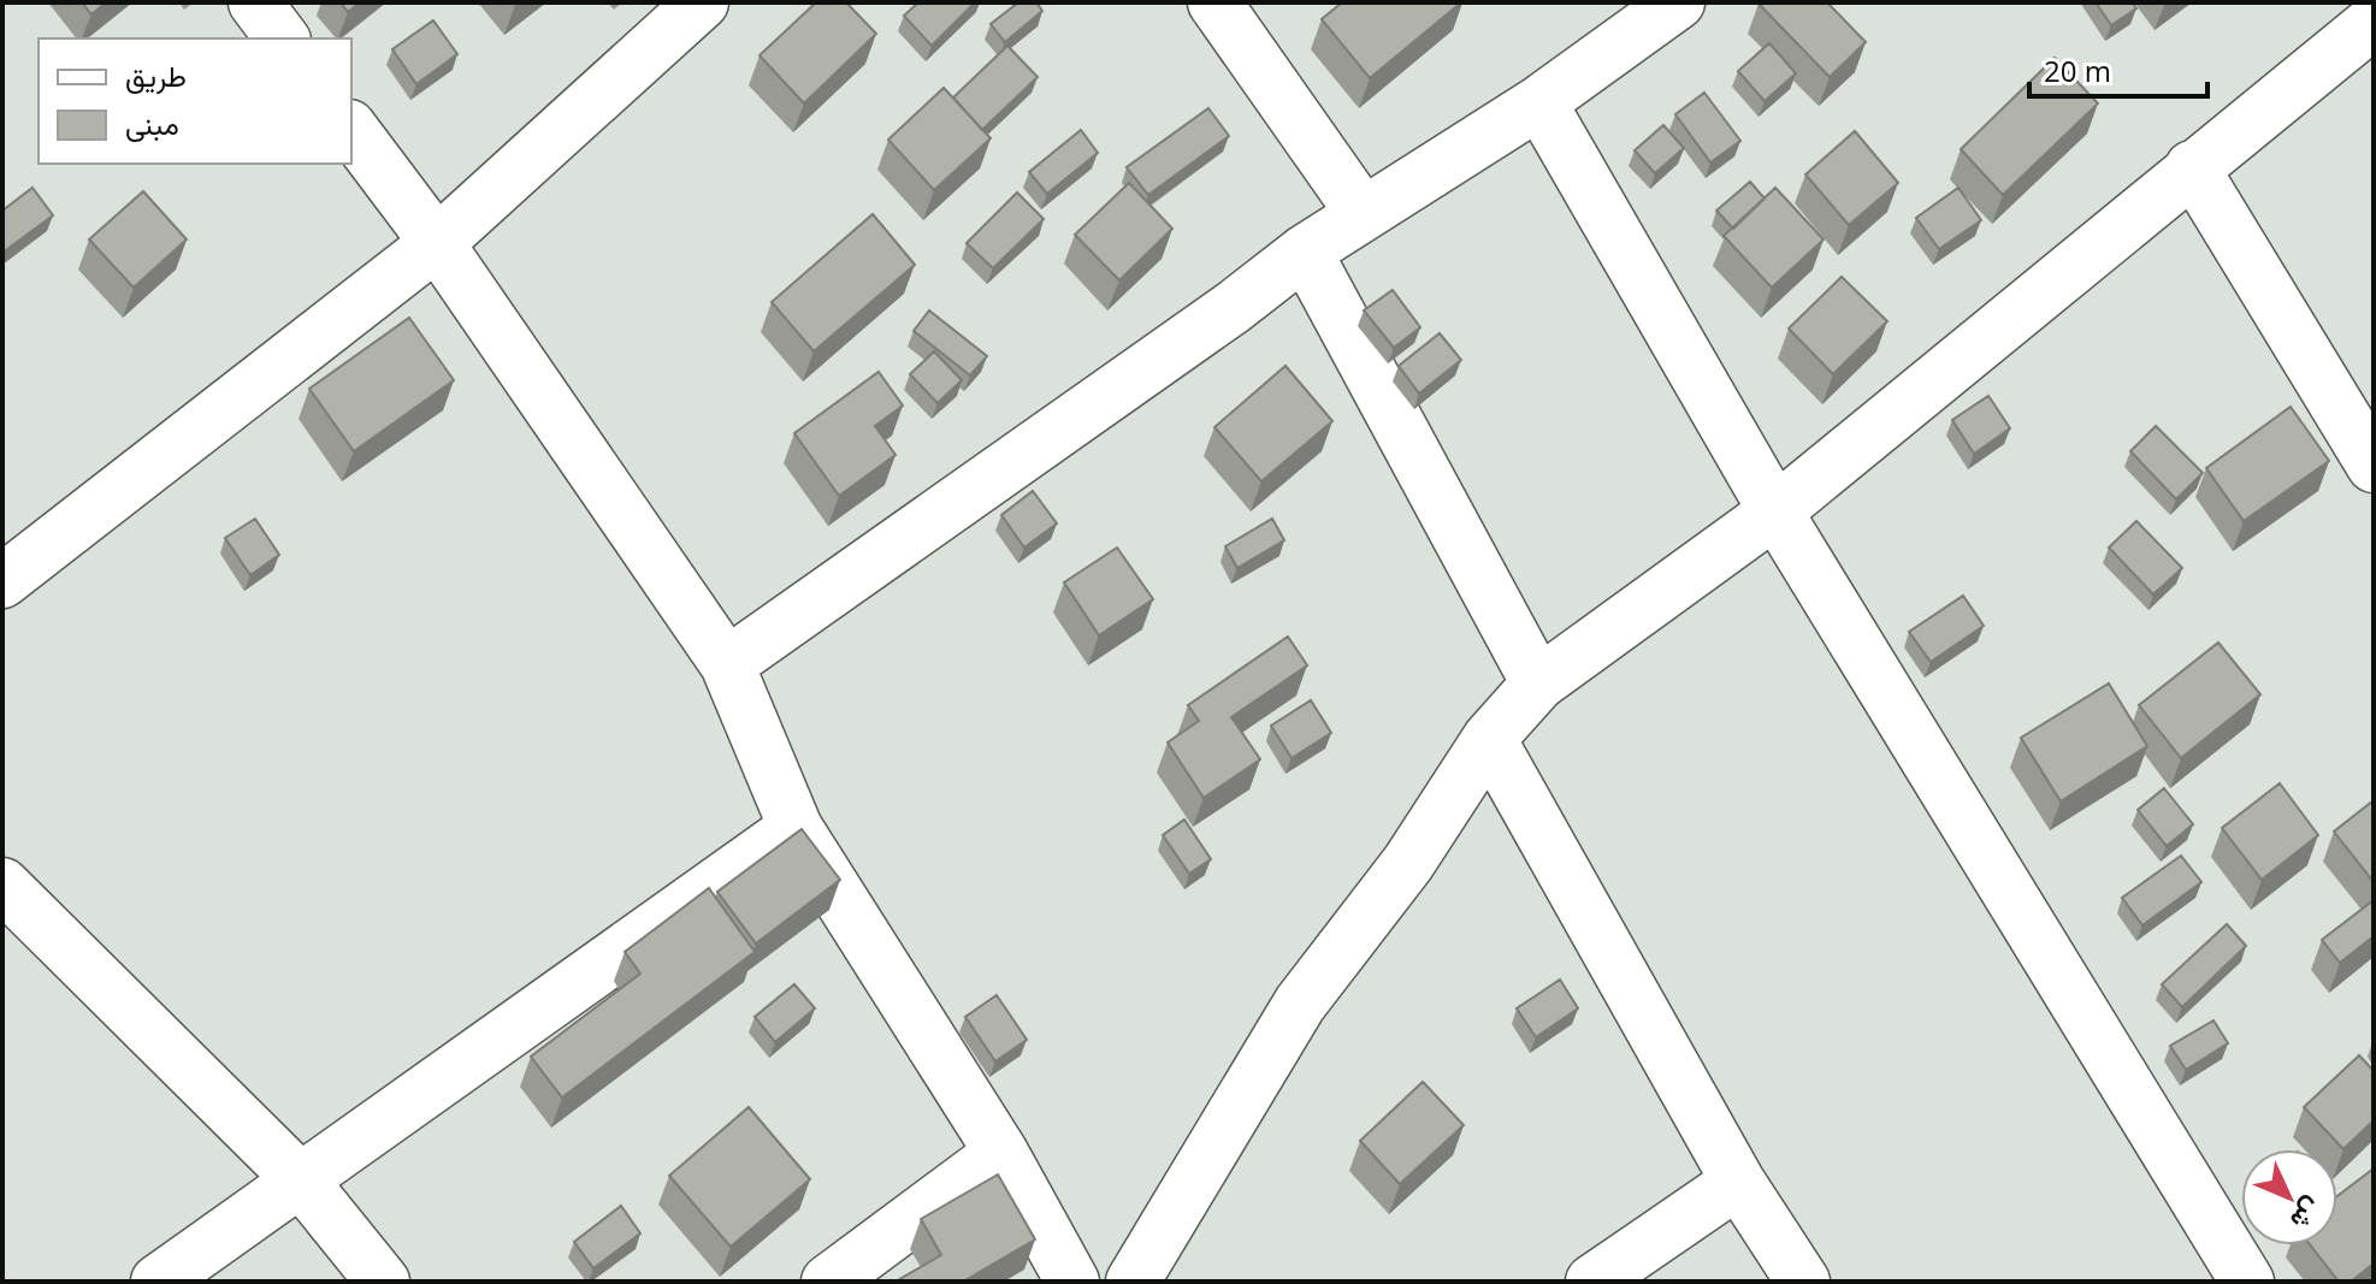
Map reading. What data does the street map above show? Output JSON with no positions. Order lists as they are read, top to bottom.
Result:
{
  "legend": ["طريق", "مبنى"],
  "scale_bar": "20 m",
  "north": "bottom right"
}
